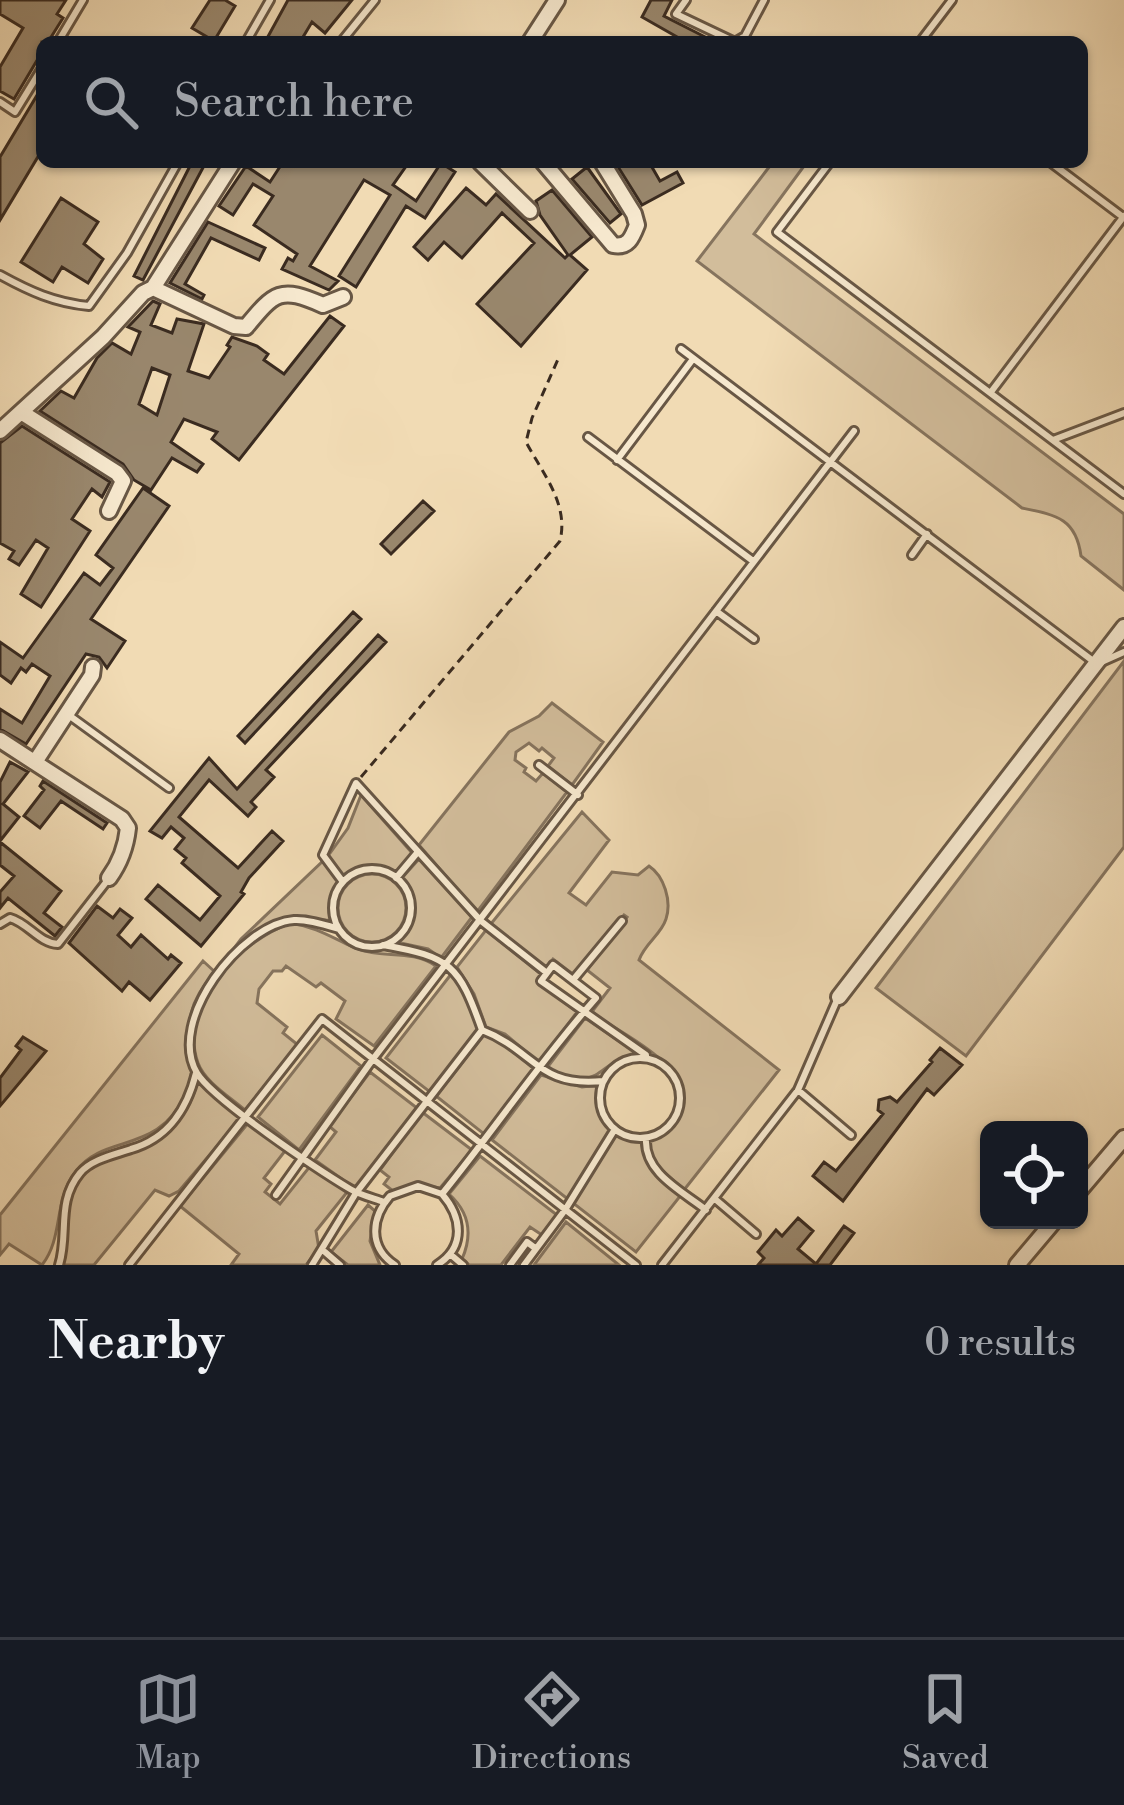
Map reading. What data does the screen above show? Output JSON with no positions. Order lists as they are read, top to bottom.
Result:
{
  "page": {
    "search": "Search here",
    "heading": ["Nearby", "0 results"],
    "nav": ["Map", "Directions", "Saved"]
  }
}
